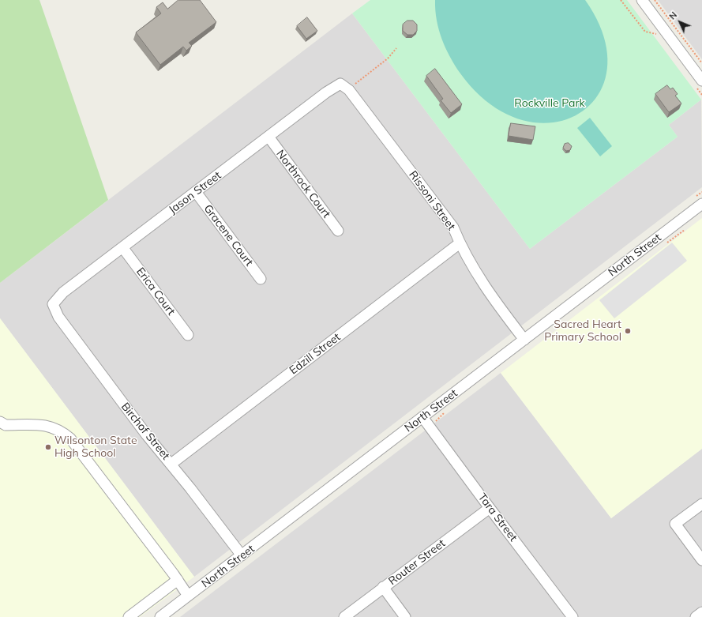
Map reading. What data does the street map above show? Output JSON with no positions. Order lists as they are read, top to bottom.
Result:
{
  "streets": {
    "street": [
      "Northrock Court",
      "Jason Street",
      "Rissoni Street",
      "Gracene Court",
      "North Street",
      "Erica Court",
      "Edzill Street",
      "Birchof Street",
      "Tara Street",
      "Router Street"
    ]
  },
  "crossings": [
    ["Northrock Court", "Jason Street"],
    ["Jason Street", "Rissoni Street"],
    ["Jason Street", "Gracene Court"],
    ["Jason Street", "Erica Court"],
    ["Jason Street", "Birchof Street"],
    ["Rissoni Street", "North Street"],
    ["Rissoni Street", "Edzill Street"],
    ["North Street", "Birchof Street"],
    ["North Street", "Tara Street"],
    ["Edzill Street", "Birchof Street"],
    ["Tara Street", "Router Street"]
  ],
  "parks": ["Rockville Park"],
  "places": ["Sacred Heart Primary School", "Wilsonton State High School"],
  "north": "top left"
}
